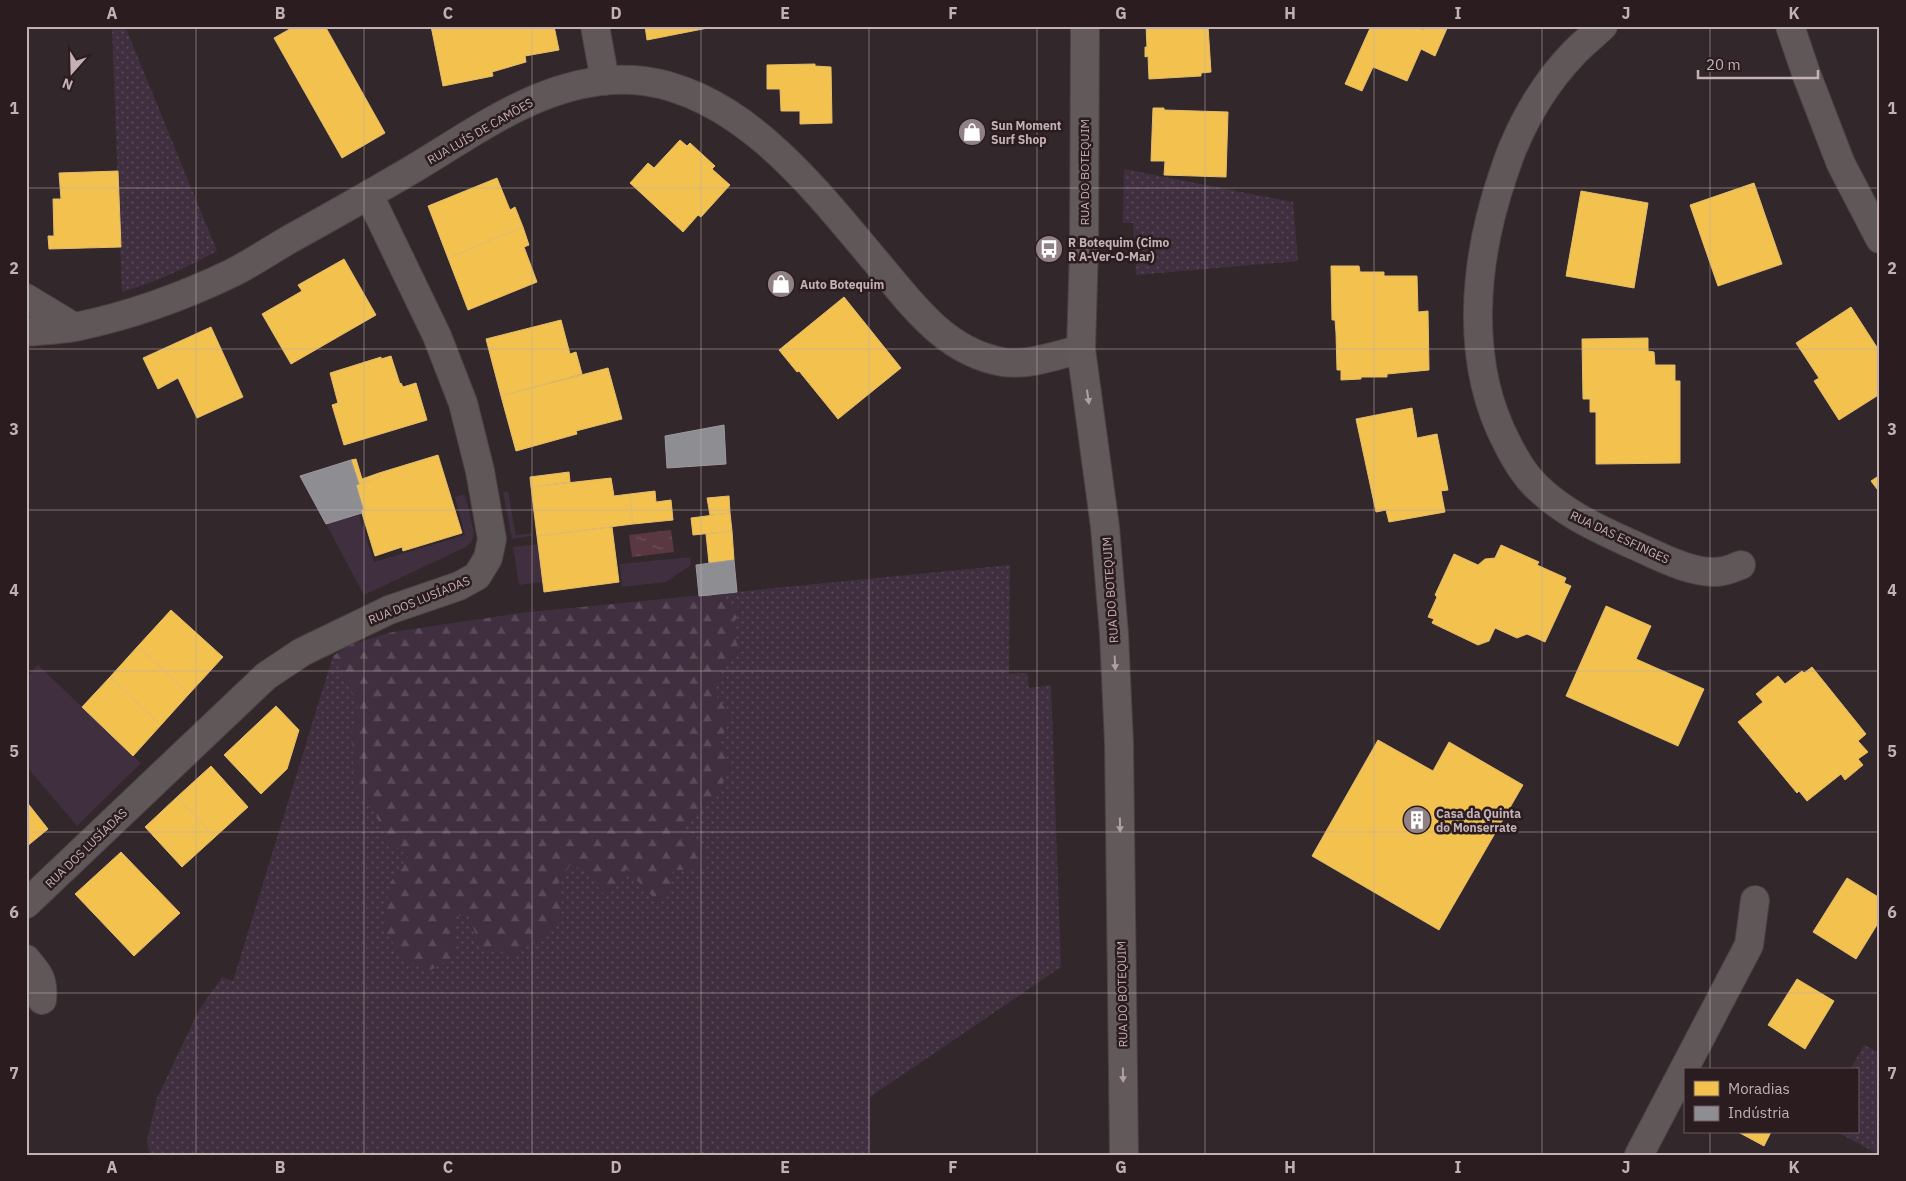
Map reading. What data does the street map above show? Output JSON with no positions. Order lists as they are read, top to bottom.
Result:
{
  "streets": {
    "main road": ["RUA DO BOTEQUIM"],
    "street": ["RUA LUÍS DE CAMÕES", "RUA DAS ESFINGES", "RUA DOS LUSÍADAS"]
  },
  "crossings": [
    ["RUA LUÍS DE CAMÕES", "RUA DO BOTEQUIM"],
    ["RUA LUÍS DE CAMÕES", "RUA DOS LUSÍADAS"]
  ],
  "one_way": ["RUA DO BOTEQUIM"],
  "places": {
    "shop": ["Sun Moment Surf Shop", "Auto Botequim"],
    "bus stop": ["R Botequim (Cimo R A-Ver-O-Mar)"],
    "building": ["Casa da Quinta do Monserrate"]
  },
  "legend": ["Moradias", "Indústria"],
  "scale_bar": "20 m",
  "north": "bottom",
  "grid": {
    "columns": [
      "A",
      "B",
      "C",
      "D",
      "E",
      "F",
      "G",
      "H",
      "I",
      "J",
      "K"
    ],
    "rows": [
      "1",
      "2",
      "3",
      "4",
      "5",
      "6",
      "7"
    ]
  }
}
